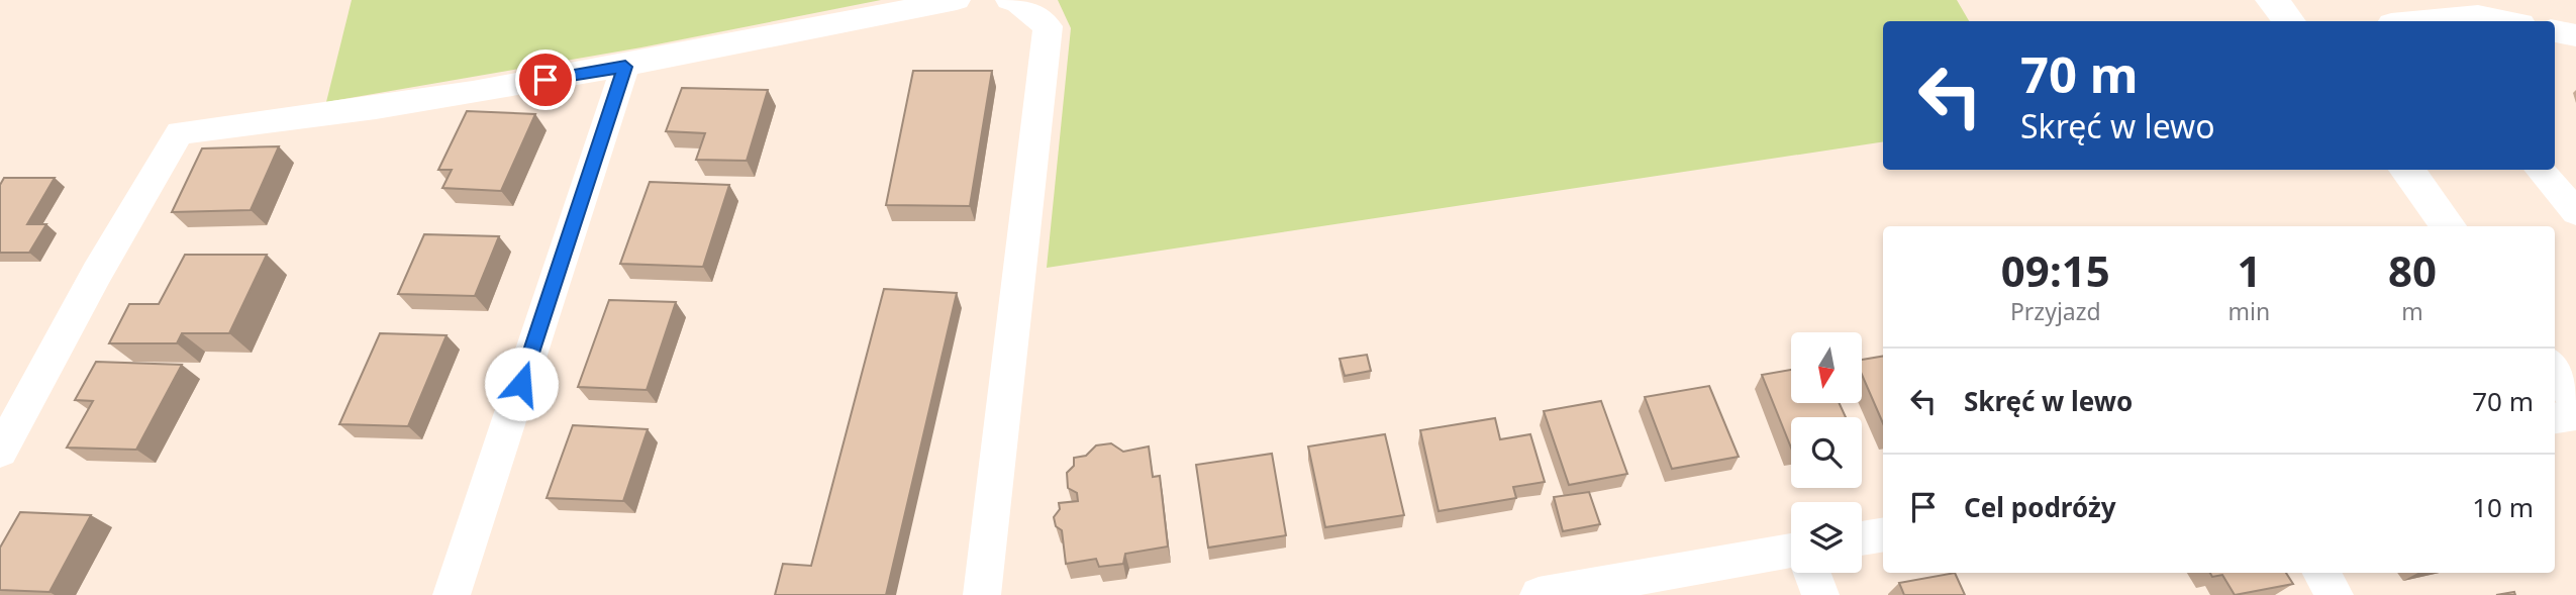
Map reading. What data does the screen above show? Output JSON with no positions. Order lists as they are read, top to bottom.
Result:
{
  "north": "bottom",
  "page": {
    "turn": ["70 m", "Skręć w lewo"],
    "eta": [
      "09:15",
      "Przyjazd",
      "1",
      "min",
      "80",
      "m"
    ],
    "list": [
      {
        "name": "Skręć w lewo",
        "value": "70 m"
      },
      {
        "name": "Cel podróży",
        "value": "10 m"
      }
    ]
  }
}
